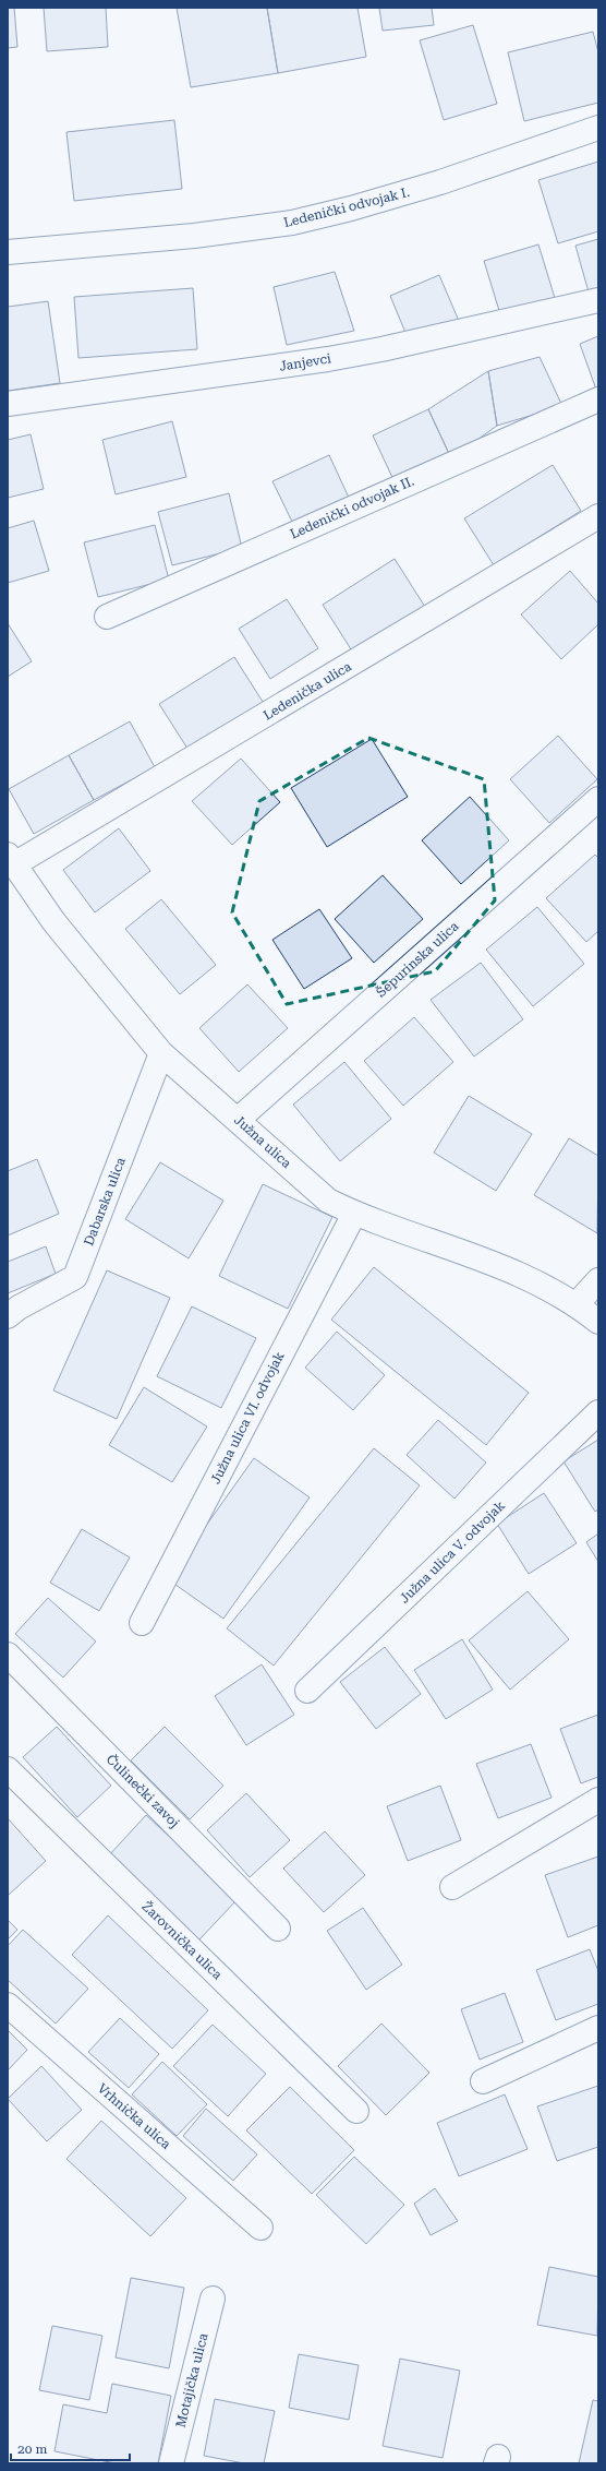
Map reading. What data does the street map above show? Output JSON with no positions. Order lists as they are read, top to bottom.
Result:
{
  "streets": {
    "street": [
      "Ledenički odvojak I.",
      "Janjevci",
      "Ledenički odvojak II.",
      "Ledenička ulica",
      "Šepurinska ulica",
      "Južna ulica",
      "Dabarska ulica",
      "Južna ulica VI. odvojak",
      "Južna ulica V. odvojak",
      "Čulinečki zavoj",
      "Žarovnička ulica",
      "Vrhnička ulica",
      "Motajička ulica"
    ]
  },
  "crossings": [
    ["Ledenička ulica", "Južna ulica"],
    ["Šepurinska ulica", "Južna ulica"],
    ["Južna ulica", "Dabarska ulica"],
    ["Južna ulica", "Južna ulica VI. odvojak"]
  ],
  "scale_bar": "20 m"
}
